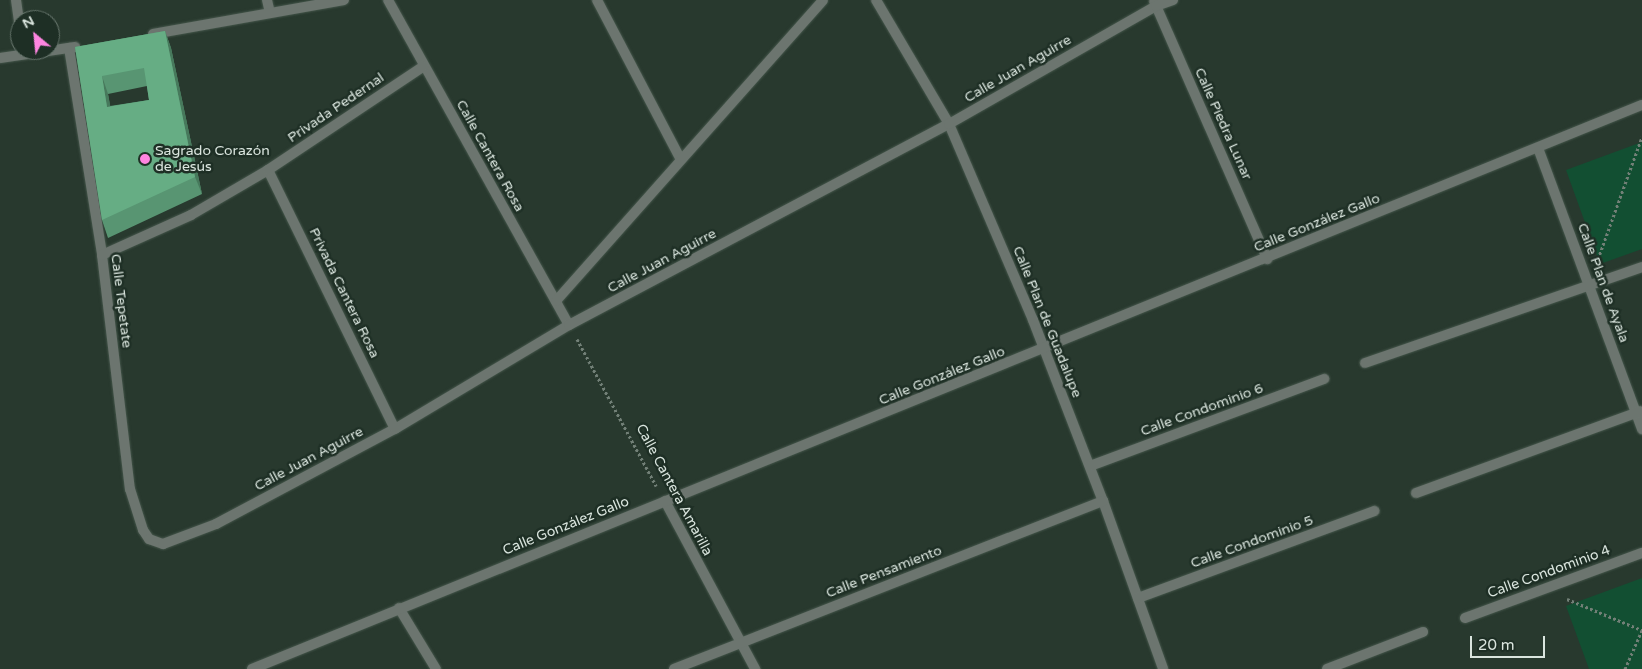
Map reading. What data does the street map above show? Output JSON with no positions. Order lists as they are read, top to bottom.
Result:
{
  "streets": {
    "street": [
      "Calle Juan Aguirre",
      "Privada Pedernal",
      "Calle Piedra Lunar",
      "Calle Cantera Rosa",
      "Calle González Gallo",
      "Calle Plan de Ayala",
      "Privada Cantera Rosa",
      "Calle Tepetate",
      "Calle Plan de Guadalupe",
      "Calle Condominio 6",
      "Calle Cantera Amarilla",
      "Calle Condominio 5",
      "Calle Pensamiento",
      "Calle Condominio 4"
    ]
  },
  "crossings": [
    ["Calle Juan Aguirre", "Calle Piedra Lunar"],
    ["Calle Juan Aguirre", "Calle Cantera Rosa"],
    ["Calle Juan Aguirre", "Privada Cantera Rosa"],
    ["Calle Juan Aguirre", "Calle Tepetate"],
    ["Calle Juan Aguirre", "Calle Plan de Guadalupe"],
    ["Calle Juan Aguirre", "Calle Cantera Amarilla"],
    ["Privada Pedernal", "Calle Cantera Rosa"],
    ["Privada Pedernal", "Privada Cantera Rosa"],
    ["Privada Pedernal", "Calle Tepetate"],
    ["Calle Piedra Lunar", "Calle González Gallo"],
    ["Calle Cantera Rosa", "Calle Cantera Amarilla"],
    ["Calle González Gallo", "Calle Plan de Ayala"],
    ["Calle González Gallo", "Calle Plan de Guadalupe"],
    ["Calle González Gallo", "Calle Cantera Amarilla"],
    ["Calle Plan de Guadalupe", "Calle Condominio 6"],
    ["Calle Plan de Guadalupe", "Calle Condominio 5"],
    ["Calle Plan de Guadalupe", "Calle Pensamiento"],
    ["Calle Cantera Amarilla", "Calle Pensamiento"]
  ],
  "places": ["Sagrado Corazón de Jesús"],
  "scale_bar": "20 m",
  "north": "top left"
}
